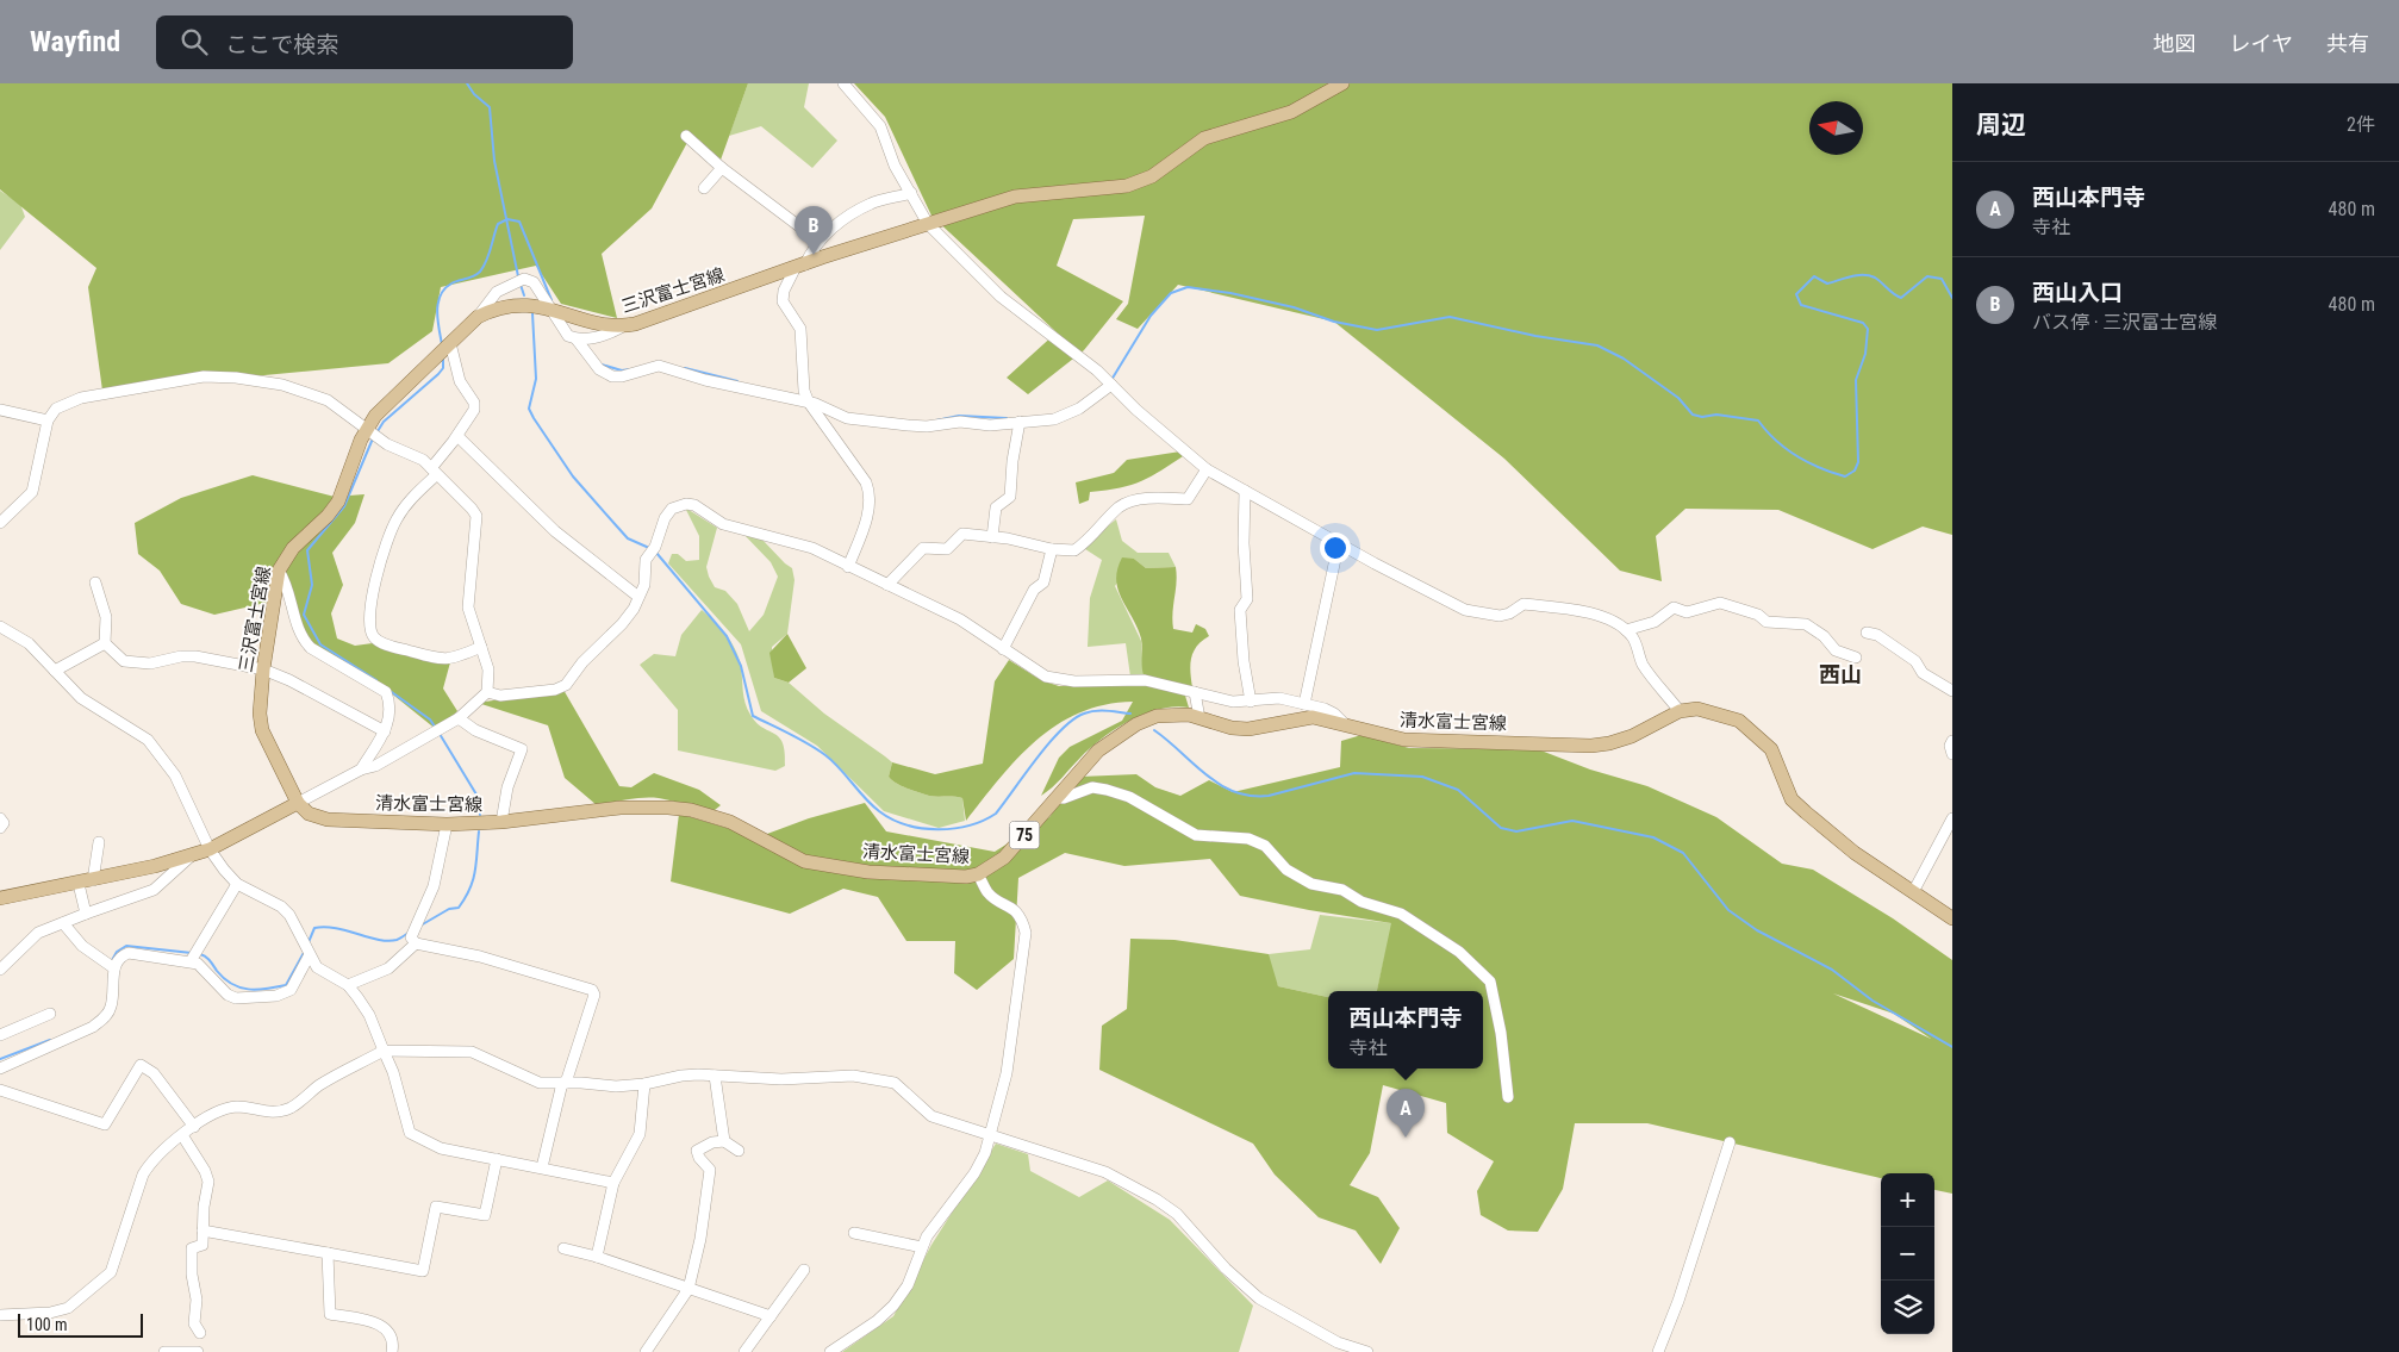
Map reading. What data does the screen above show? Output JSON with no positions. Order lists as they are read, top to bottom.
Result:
{
  "streets": {
    "main road": ["三沢富士宮線", "清水富士宮線", "75"]
  },
  "crossings": [
    ["三沢富士宮線", "清水富士宮線"]
  ],
  "districts": ["西山"],
  "scale_bar": "100 m",
  "north": "left",
  "page": {
    "header": "Wayfind",
    "search": "ここで検索",
    "nav": ["地図", "レイヤ", "共有"],
    "heading": ["周辺", "2件"],
    "list": [
      {
        "mark": "A",
        "name": "西山本門寺",
        "note": "寺社",
        "value": "480 m"
      },
      {
        "mark": "B",
        "name": "西山入口",
        "note": "バス停 · 三沢富士宮線",
        "value": "480 m"
      }
    ],
    "pins": ["B", "A"],
    "popup": ["西山本門寺", "寺社"],
    "map_buttons": ["+", "−"],
    "scale": "100 m"
  }
}
